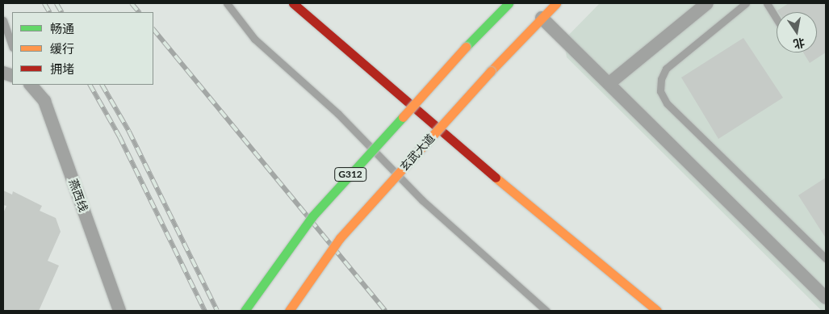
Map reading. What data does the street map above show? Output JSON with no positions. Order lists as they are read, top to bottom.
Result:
{
  "streets": {
    "main road": ["玄武大道", "G312"],
    "street": ["燕西线"]
  },
  "legend": ["畅通", "缓行", "拥堵"],
  "north": "bottom"
}
